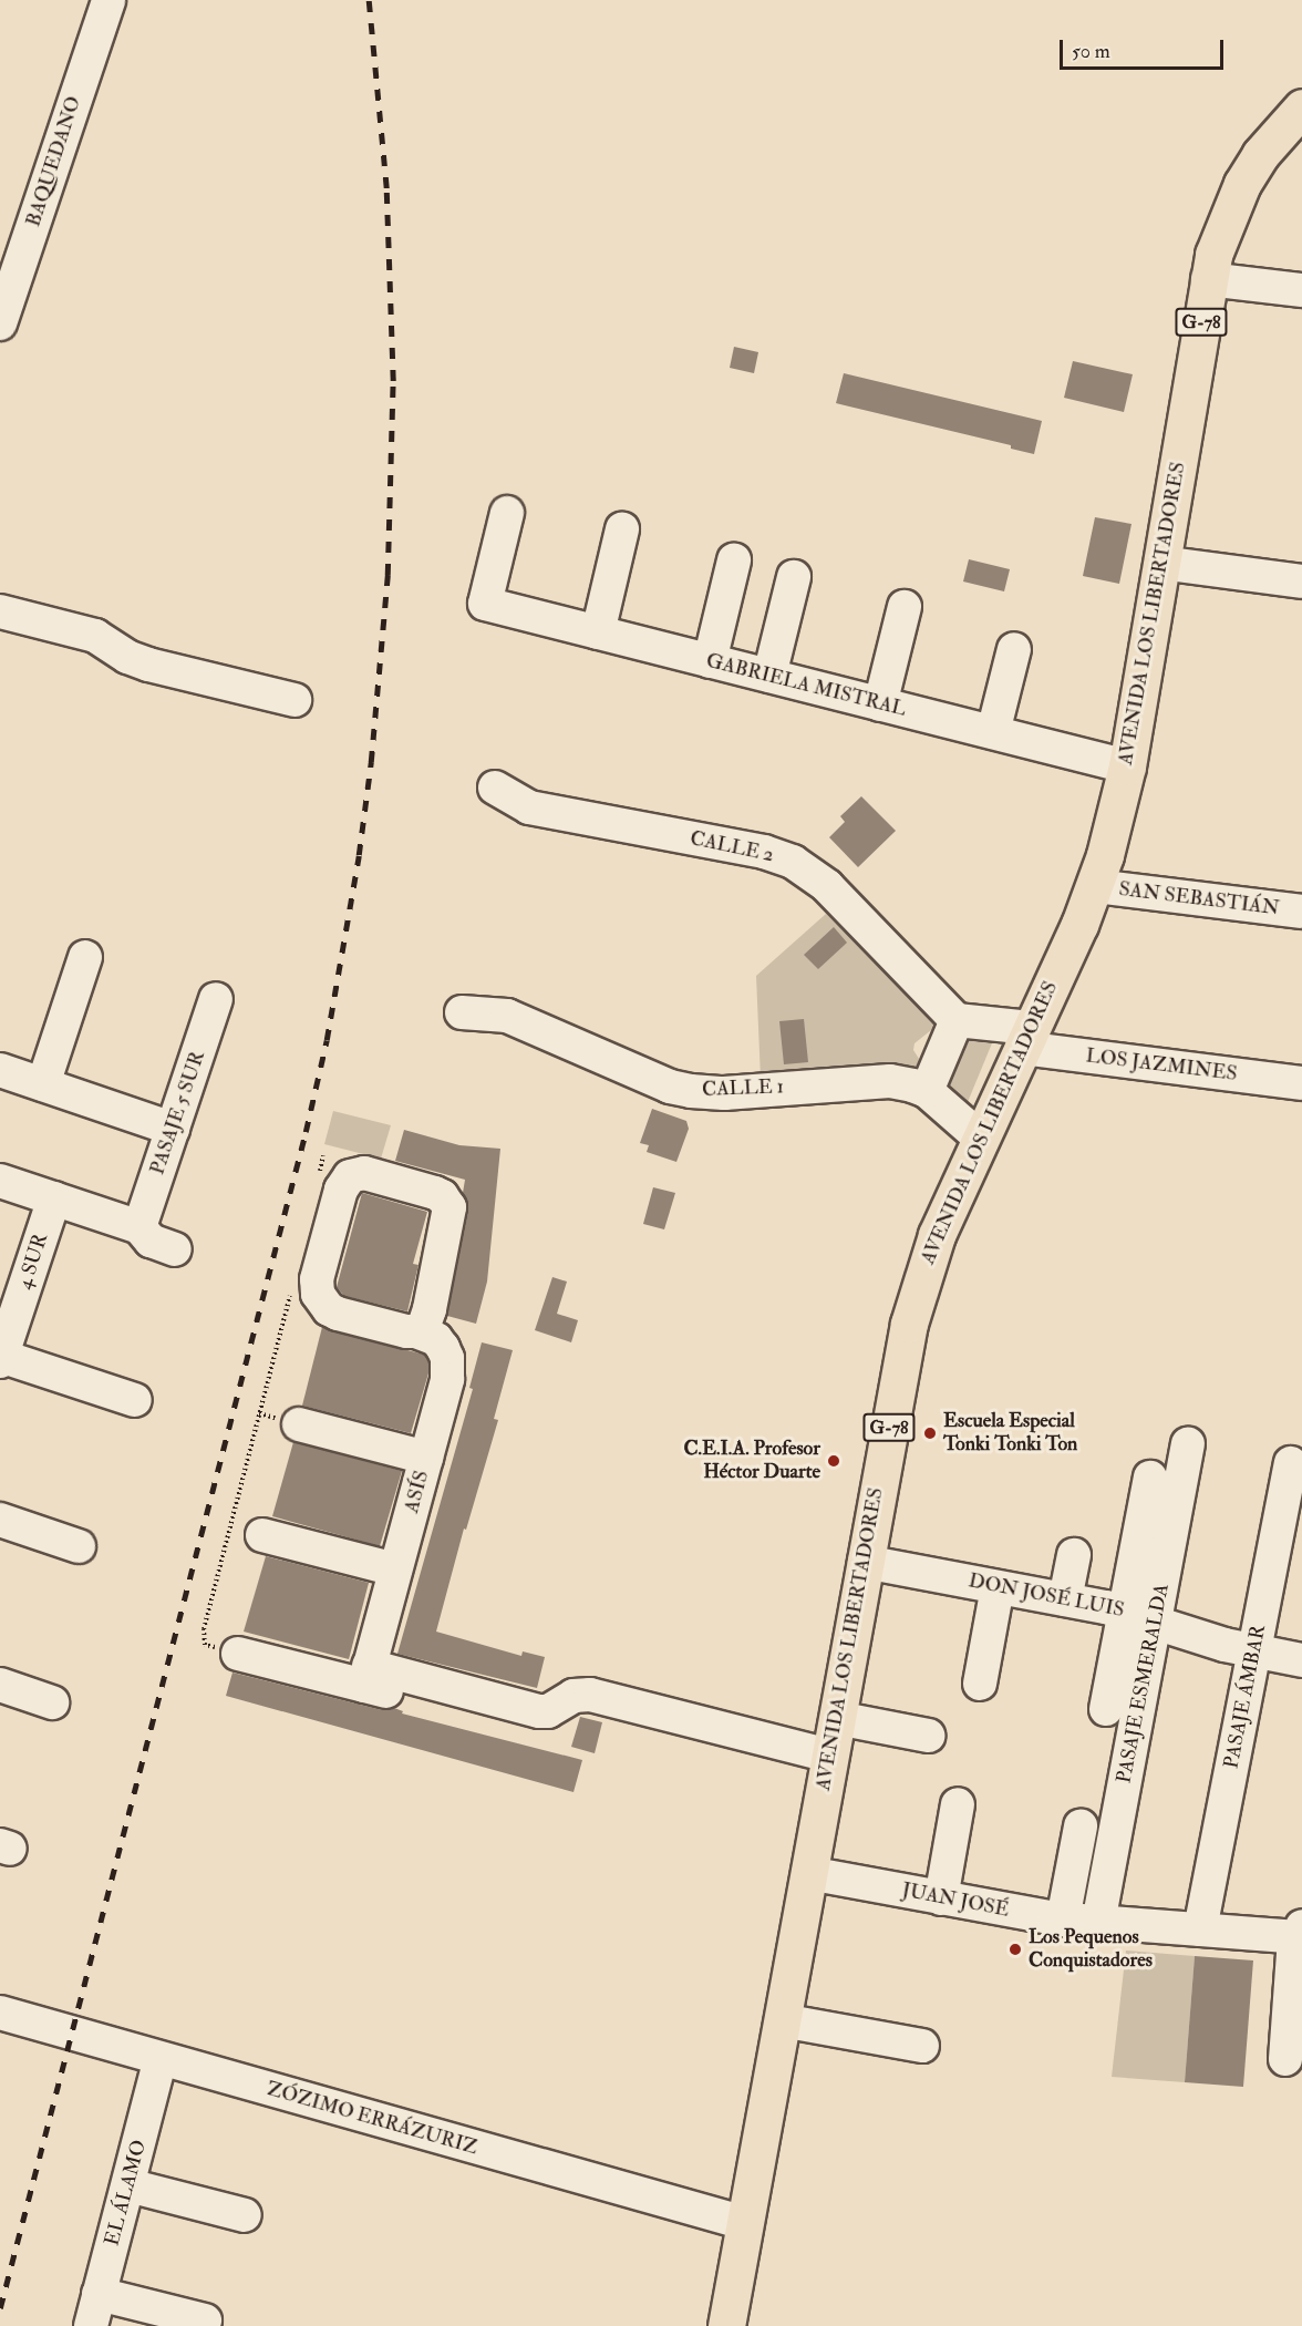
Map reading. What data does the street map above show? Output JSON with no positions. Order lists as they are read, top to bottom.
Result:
{
  "streets": {
    "main road": ["G-78", "AVENIDA LOS LIBERTADORES"],
    "street": [
      "BAQUEDANO",
      "GABRIELA MISTRAL",
      "CALLE 2",
      "SAN SEBASTIÁN",
      "LOS JAZMINES",
      "CALLE 1",
      "PASAJE 5 SUR",
      "4 SUR",
      "ASÍS",
      "DON JOSÉ LUIS",
      "PASAJE ESMERALDA",
      "PASAJE ÁMBAR",
      "JUAN JOSÉ",
      "ZÓZIMO ERRÁZURIZ",
      "EL ÁLAMO"
    ]
  },
  "crossings": [
    ["AVENIDA LOS LIBERTADORES", "GABRIELA MISTRAL"],
    ["AVENIDA LOS LIBERTADORES", "SAN SEBASTIÁN"],
    ["AVENIDA LOS LIBERTADORES", "LOS JAZMINES"],
    ["AVENIDA LOS LIBERTADORES", "CALLE 1"],
    ["AVENIDA LOS LIBERTADORES", "DON JOSÉ LUIS"],
    ["AVENIDA LOS LIBERTADORES", "JUAN JOSÉ"],
    ["AVENIDA LOS LIBERTADORES", "ZÓZIMO ERRÁZURIZ"],
    ["DON JOSÉ LUIS", "PASAJE ESMERALDA"],
    ["DON JOSÉ LUIS", "PASAJE ÁMBAR"],
    ["PASAJE ESMERALDA", "JUAN JOSÉ"],
    ["PASAJE ÁMBAR", "JUAN JOSÉ"],
    ["ZÓZIMO ERRÁZURIZ", "EL ÁLAMO"]
  ],
  "places": ["Escuela Especial Tonki Tonki Ton", "C.E.I.A. Profesor Héctor Duarte", "Los Pequenos Conquistadores"],
  "scale_bar": "50 m"
}
